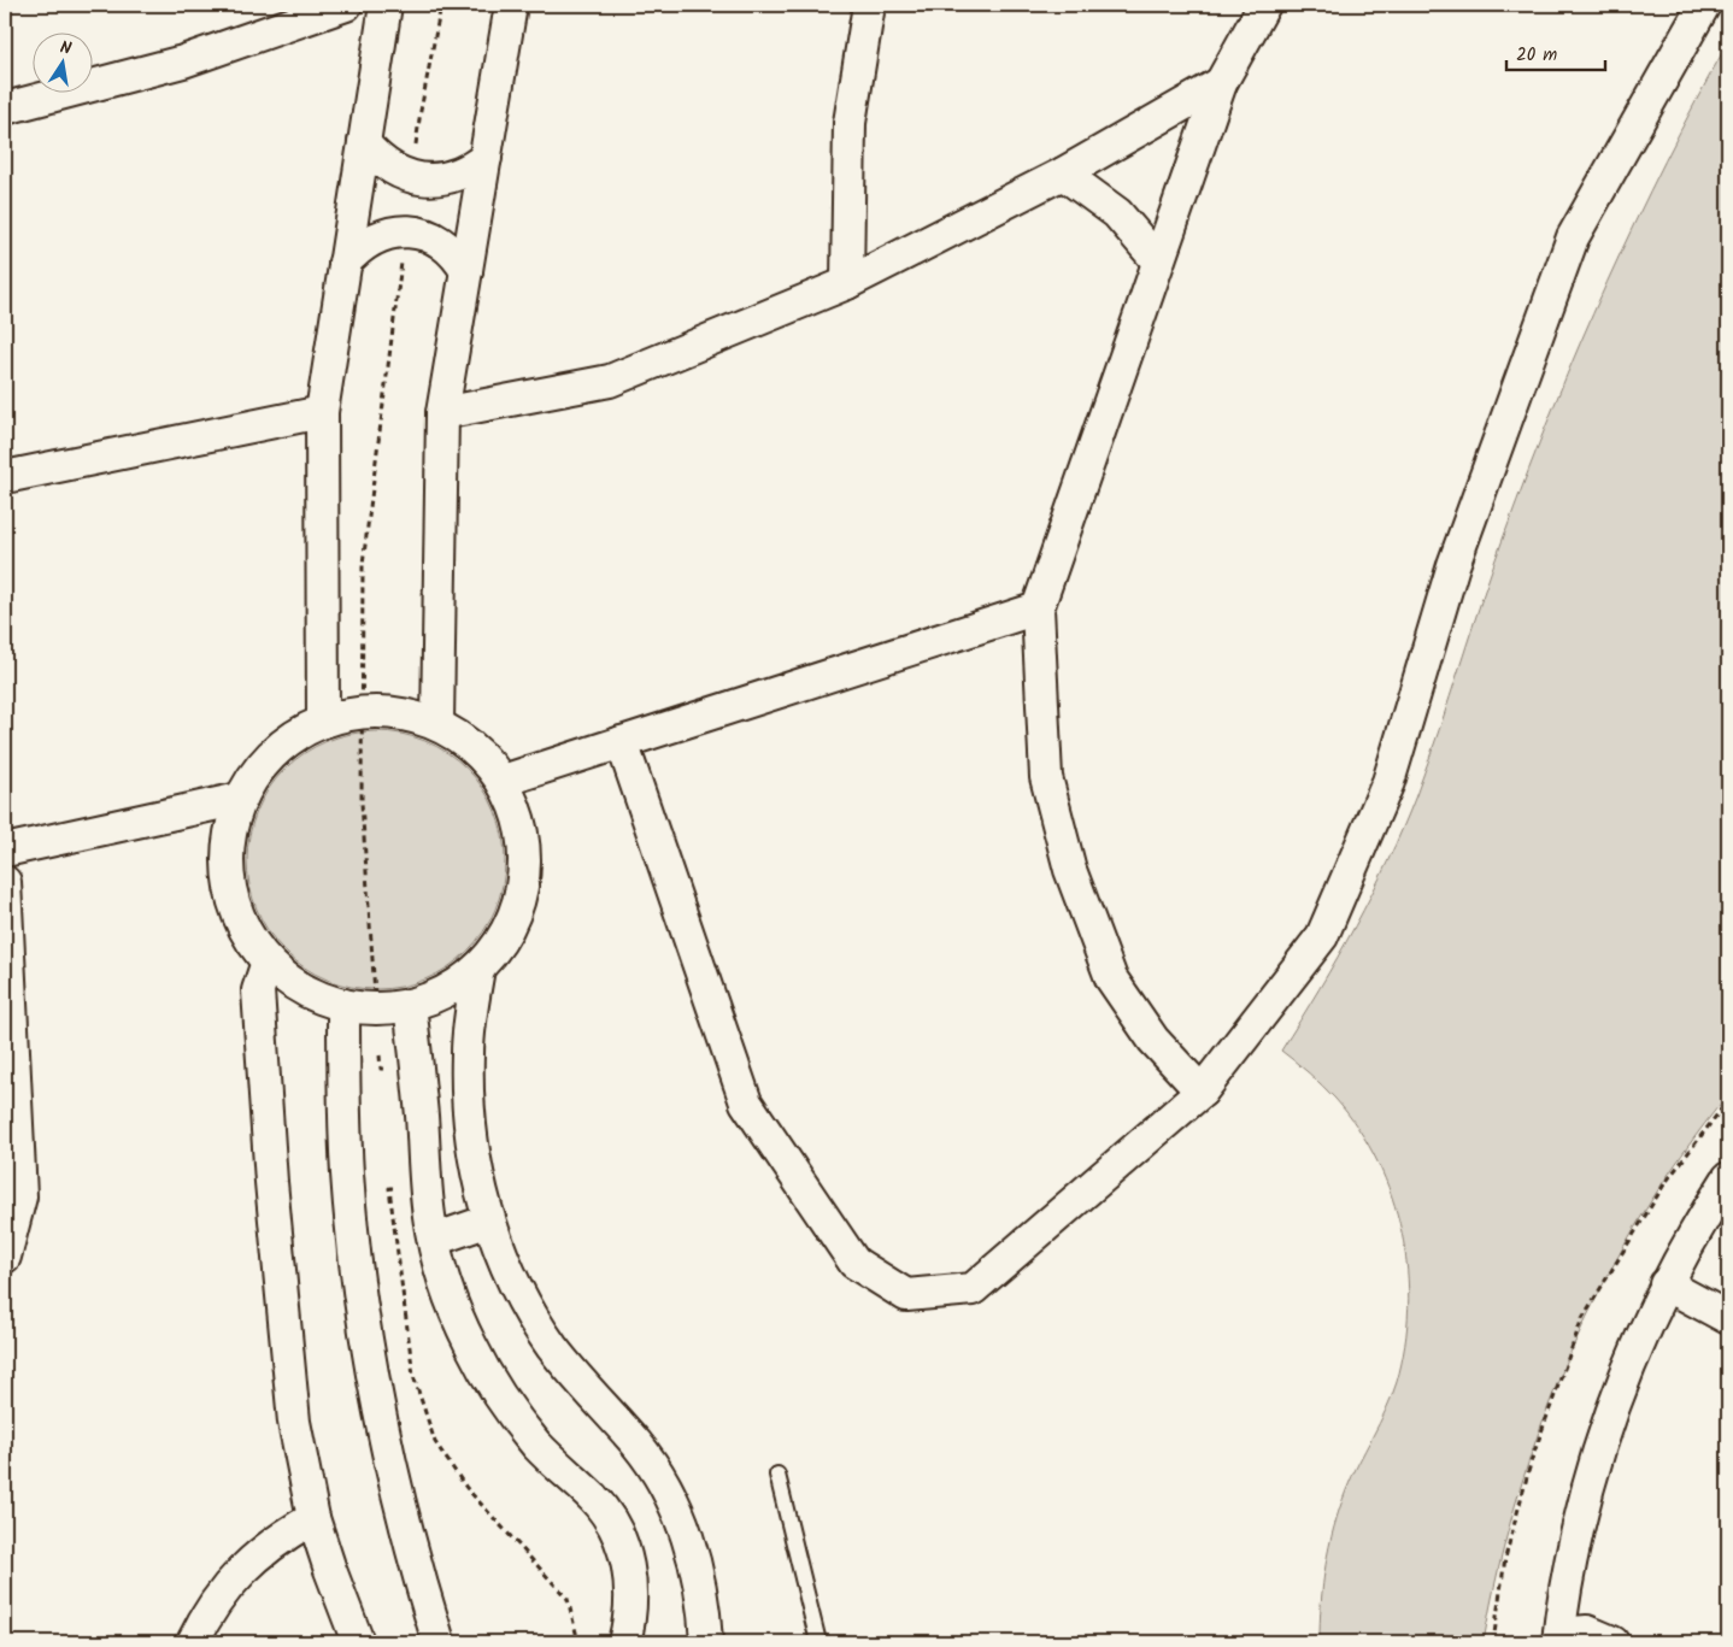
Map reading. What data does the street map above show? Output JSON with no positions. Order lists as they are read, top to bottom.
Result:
{
  "scale_bar": "20 m",
  "north": "top"
}
